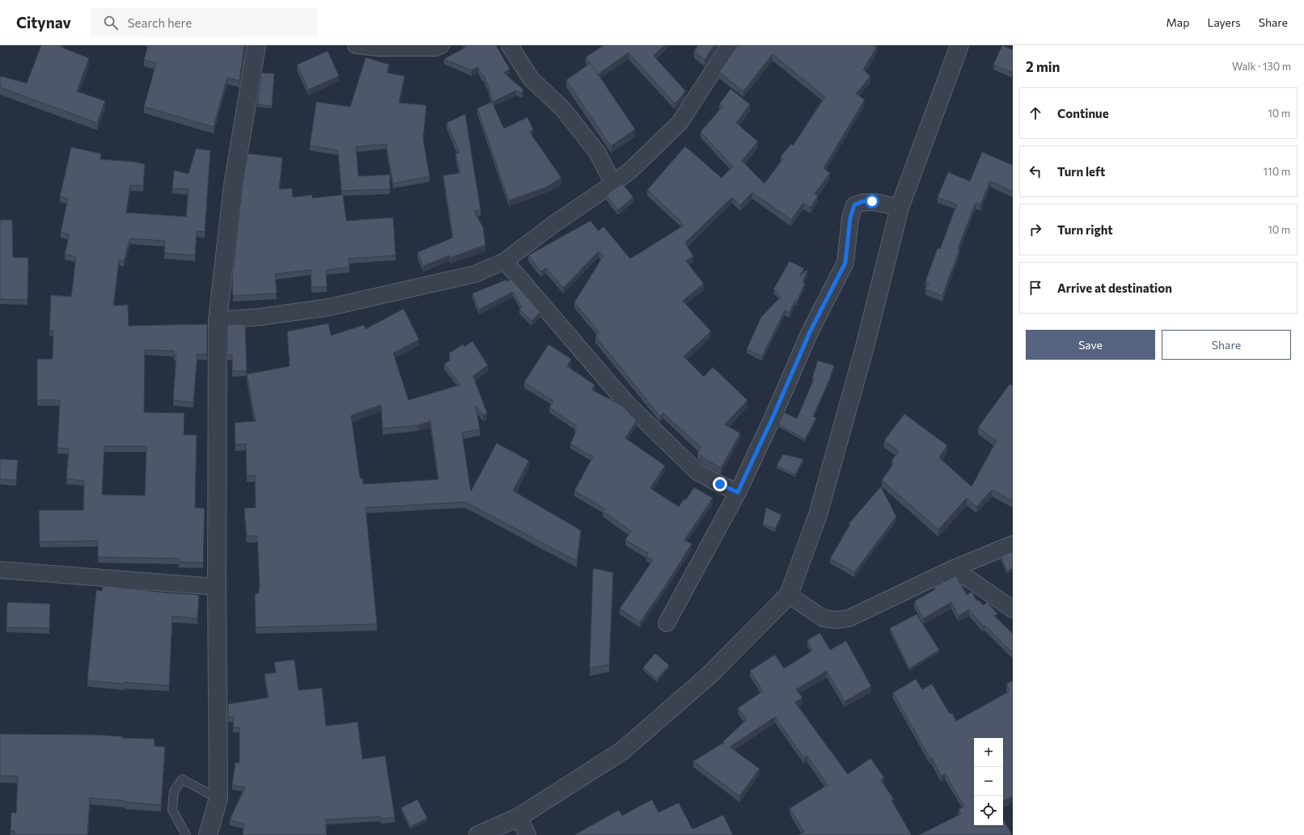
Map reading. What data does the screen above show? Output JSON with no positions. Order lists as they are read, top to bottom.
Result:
{
  "page": {
    "header": "Citynav",
    "search": "Search here",
    "nav": ["Map", "Layers", "Share"],
    "heading": ["2 min", "Walk · 130 m"],
    "list": [
      ["Continue", "10 m"],
      ["Turn left", "110 m"],
      ["Turn right", "10 m"],
      "Arrive at destination"
    ],
    "buttons": ["Save", "Share"],
    "map_buttons": ["+", "−"]
  }
}
